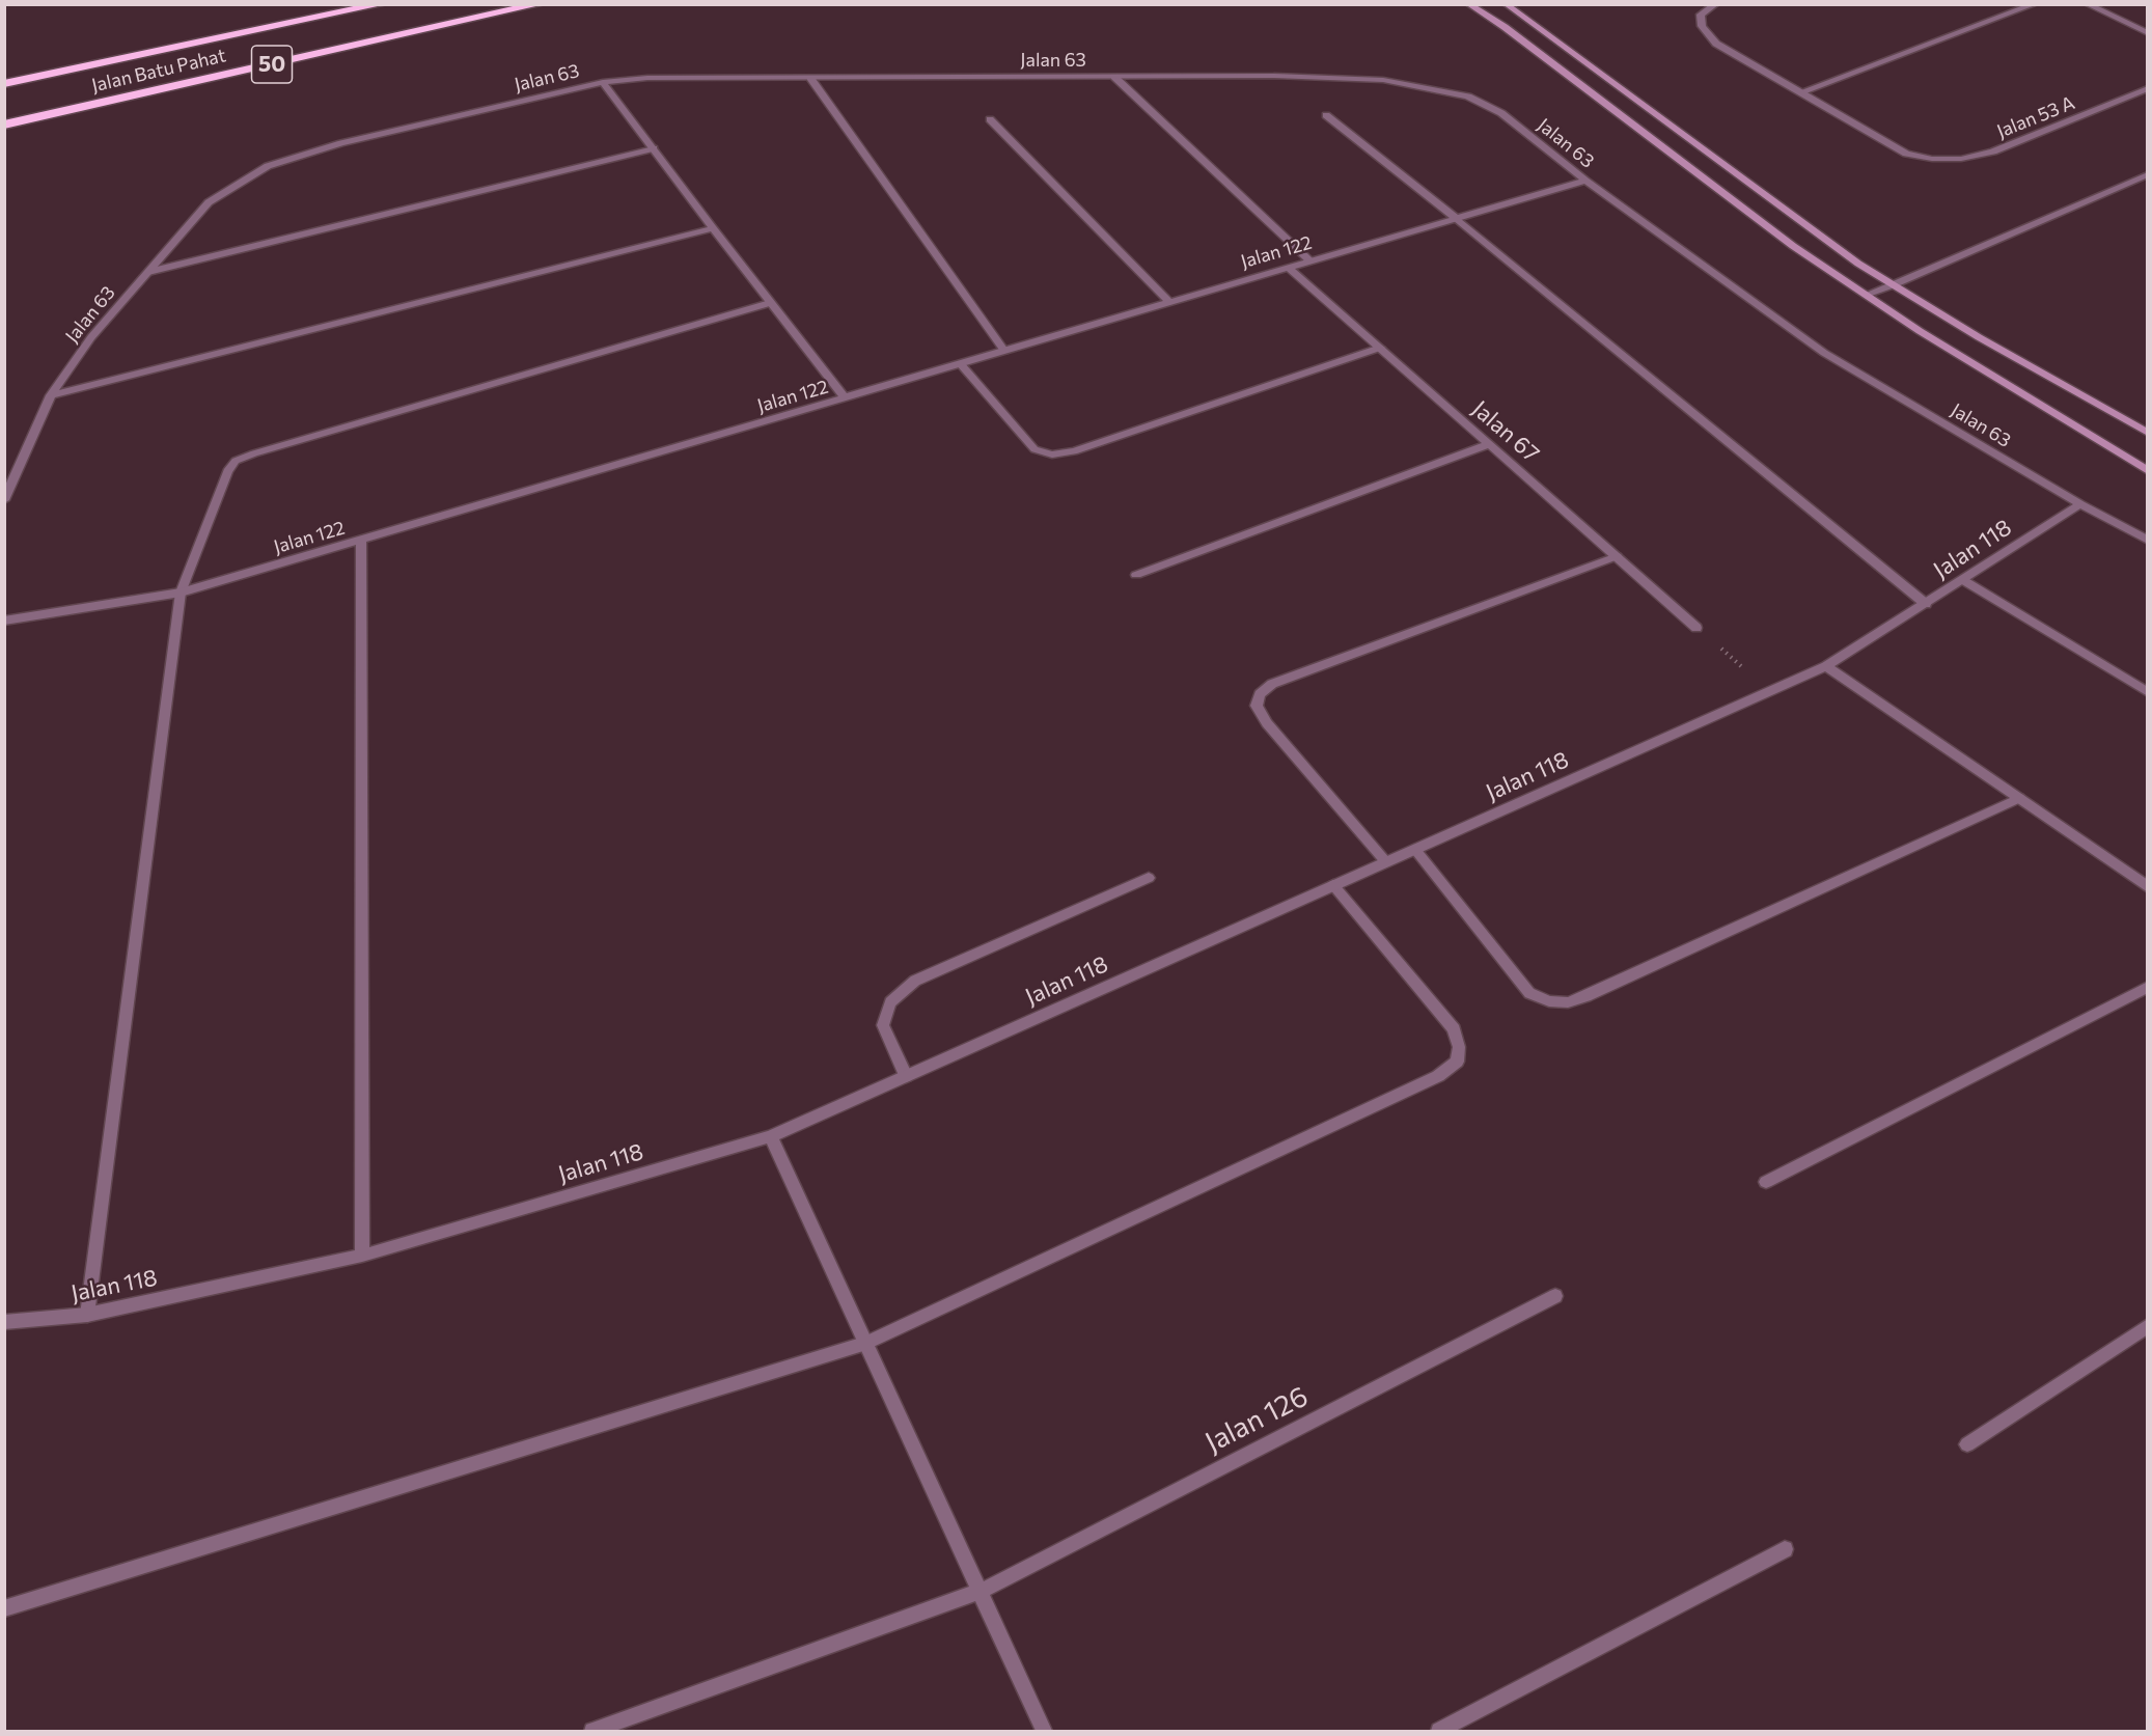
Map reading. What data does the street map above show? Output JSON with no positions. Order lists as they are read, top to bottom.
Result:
{
  "streets": {
    "highway": ["50", "Jalan Batu Pahat"],
    "street": [
      "Jalan 63",
      "Jalan 53 A",
      "Jalan 122",
      "Jalan 67",
      "Jalan 118",
      "Jalan 126"
    ]
  },
  "crossings": [
    ["Jalan 63", "Jalan 122"],
    ["Jalan 63", "Jalan 118"],
    ["Jalan 122", "Jalan 67"]
  ]
}
